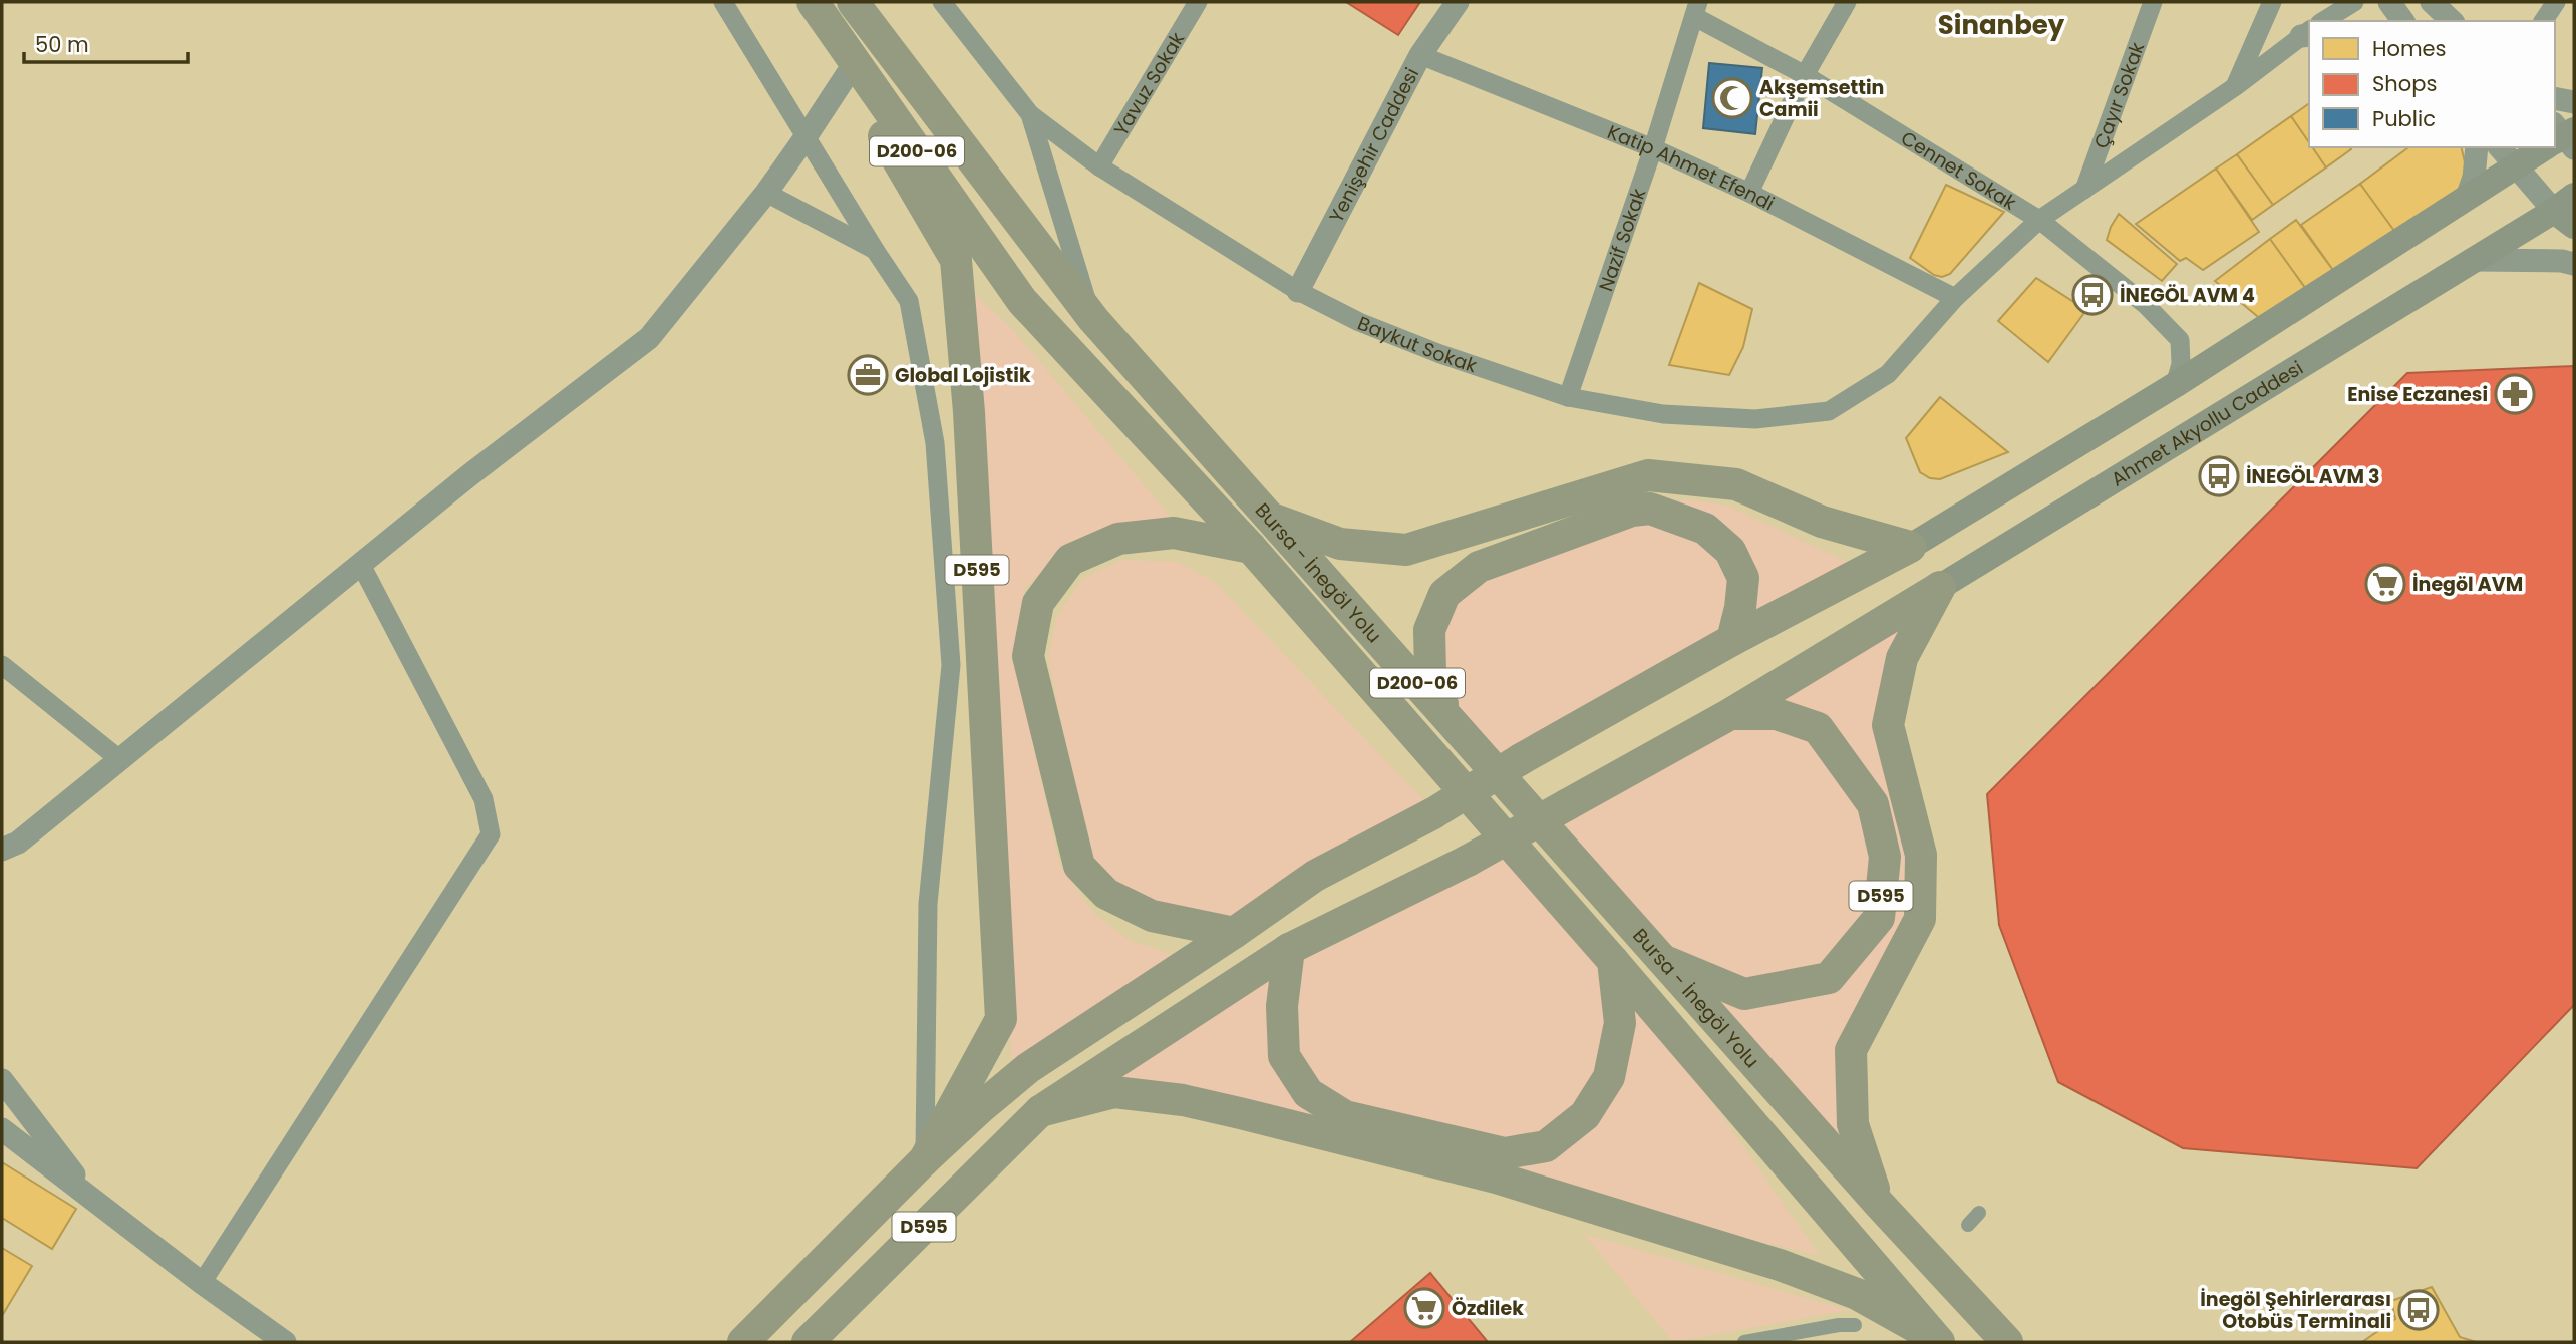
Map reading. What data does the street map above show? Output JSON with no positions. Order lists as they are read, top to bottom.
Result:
{
  "streets": {
    "highway": ["D200-06", "D595", "Bursa - İnegöl Yolu"],
    "main road": ["Ahmet Akyollu Caddesi"],
    "street": [
      "Yavuz Sokak",
      "Çayır Sokak",
      "Yenişehir Caddesi",
      "Katip Ahmet Efendi",
      "Cennet Sokak",
      "Nazif Sokak",
      "Baykut Sokak"
    ]
  },
  "crossings": [
    ["Yavuz Sokak", "Baykut Sokak"],
    ["Çayır Sokak", "Baykut Sokak"],
    ["Yenişehir Caddesi", "Katip Ahmet Efendi"],
    ["Yenişehir Caddesi", "Baykut Sokak"],
    ["Katip Ahmet Efendi", "Nazif Sokak"],
    ["Katip Ahmet Efendi", "Baykut Sokak"],
    ["Cennet Sokak", "Nazif Sokak"],
    ["Cennet Sokak", "Baykut Sokak"],
    ["Nazif Sokak", "Baykut Sokak"],
    ["D595", "Bursa - İnegöl Yolu"]
  ],
  "districts": ["Sinanbey"],
  "places": {
    "mosque": ["Akşemsettin Camii"],
    "bus stop": ["İNEGÖL AVM 4", "İNEGÖL AVM 3", "İnegöl Şehirlerarası Otobüs Terminali"],
    "office": ["Global Lojistik"],
    "pharmacy": ["Enise Eczanesi"],
    "supermarket": ["İnegöl AVM", "Özdilek"]
  },
  "legend": ["Homes", "Shops", "Public"],
  "scale_bar": "50 m"
}
